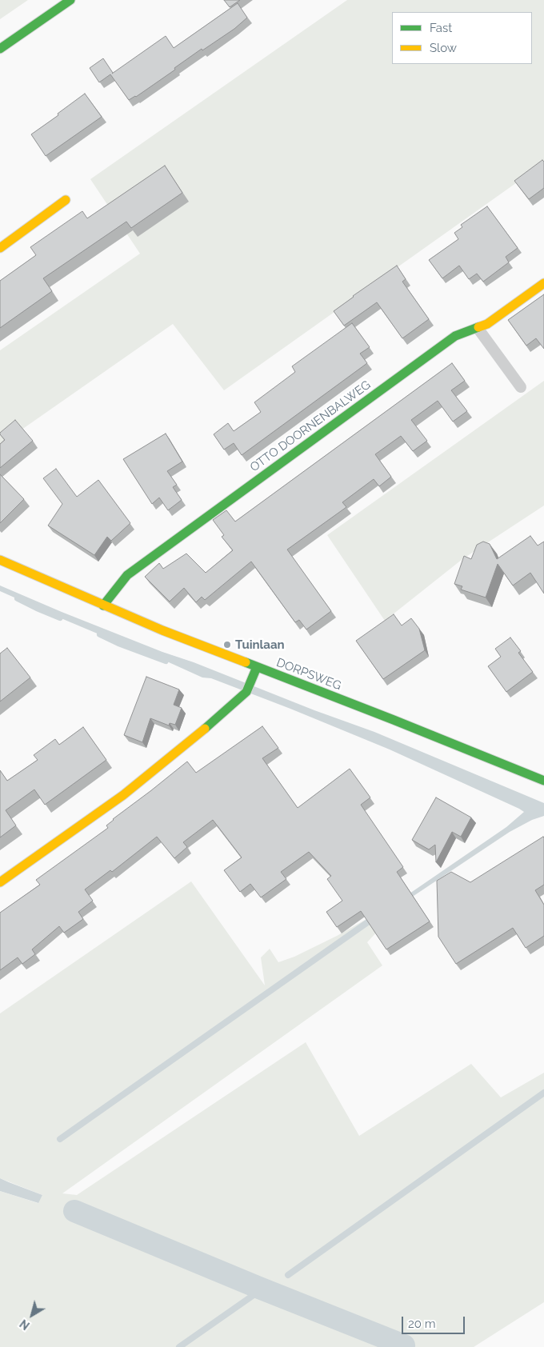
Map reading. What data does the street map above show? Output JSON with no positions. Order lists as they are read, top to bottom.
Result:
{
  "streets": {
    "street": ["OTTO DOORNENBALWEG", "DORPSWEG"]
  },
  "crossings": [
    ["OTTO DOORNENBALWEG", "DORPSWEG"]
  ],
  "places": ["Tuinlaan"],
  "legend": ["Fast", "Slow"],
  "scale_bar": "20 m",
  "north": "bottom left"
}
